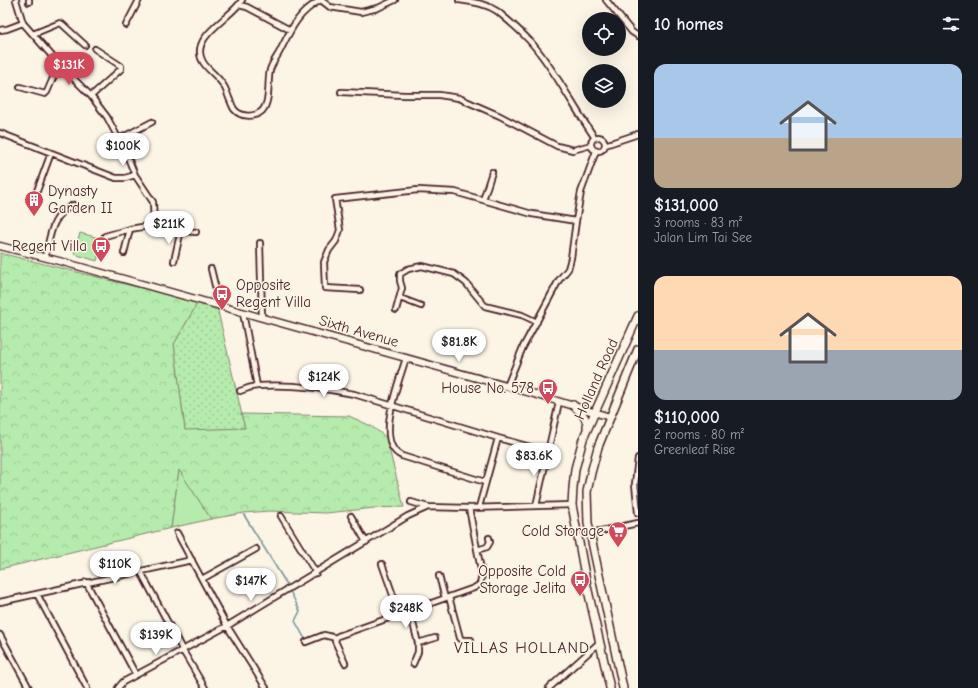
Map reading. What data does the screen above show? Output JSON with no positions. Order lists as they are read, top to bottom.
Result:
{
  "streets": {
    "main road": ["Sixth Avenue", "Holland Road"]
  },
  "crossings": [
    ["Sixth Avenue", "Holland Road"]
  ],
  "districts": ["VILLAS HOLLAND"],
  "places": {
    "building": ["Dynasty Garden II"],
    "bus stop": [
      "Regent Villa",
      "Opposite Regent Villa",
      "House No. 578",
      "Opposite Cold Storage Jelita"
    ],
    "supermarket": ["Cold Storage"]
  },
  "page": {
    "heading": "10 homes",
    "list": [
      {
        "name": "$131,000",
        "note": "3 rooms · 83 m² · Jalan Lim Tai See"
      },
      {
        "name": "$110,000",
        "note": "2 rooms · 80 m² · Greenleaf Rise"
      }
    ],
    "price": [
      "$131K",
      "$100K",
      "$211K",
      "$81.8K",
      "$124K",
      "$83.6K",
      "$110K",
      "$147K",
      "$248K",
      "$139K"
    ]
  }
}
